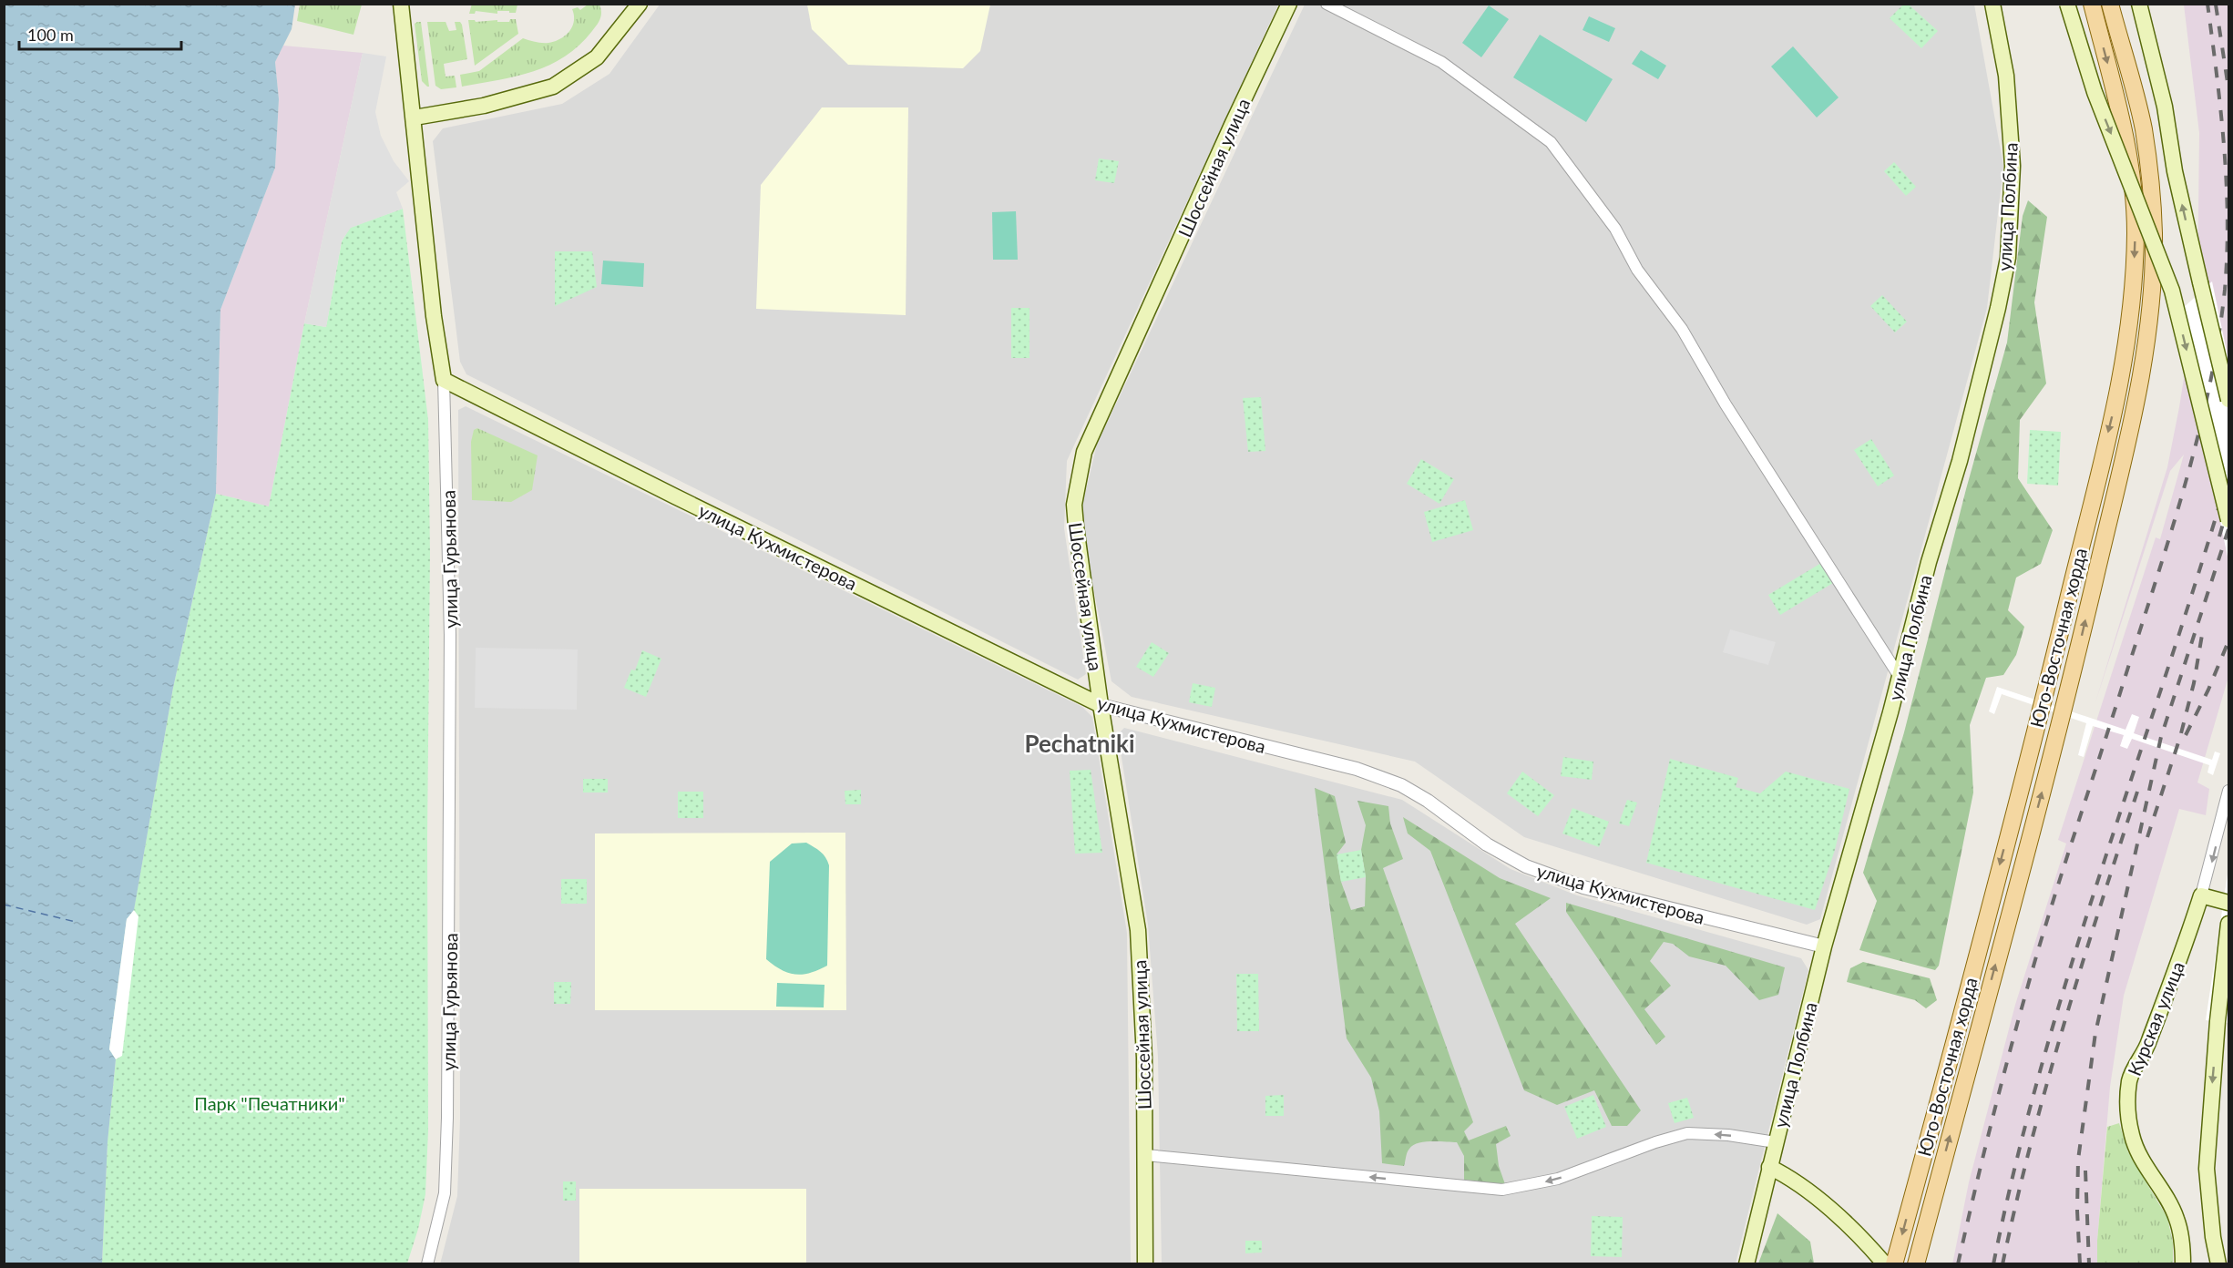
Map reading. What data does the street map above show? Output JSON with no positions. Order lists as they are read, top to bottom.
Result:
{
  "streets": {
    "main road": [
      "Шоссейная улица",
      "улица Полбина",
      "улица Кухмистерова",
      "улица Гурьянова",
      "Юго-Восточная хорда",
      "Курская улица"
    ]
  },
  "crossings": [
    ["Шоссейная улица", "улица Кухмистерова"],
    ["улица Полбина", "улица Кухмистерова"],
    ["улица Кухмистерова", "улица Гурьянова"]
  ],
  "districts": ["Pechatniki"],
  "parks": ["Парк \"Печатники\""],
  "scale_bar": "100 m"
}
